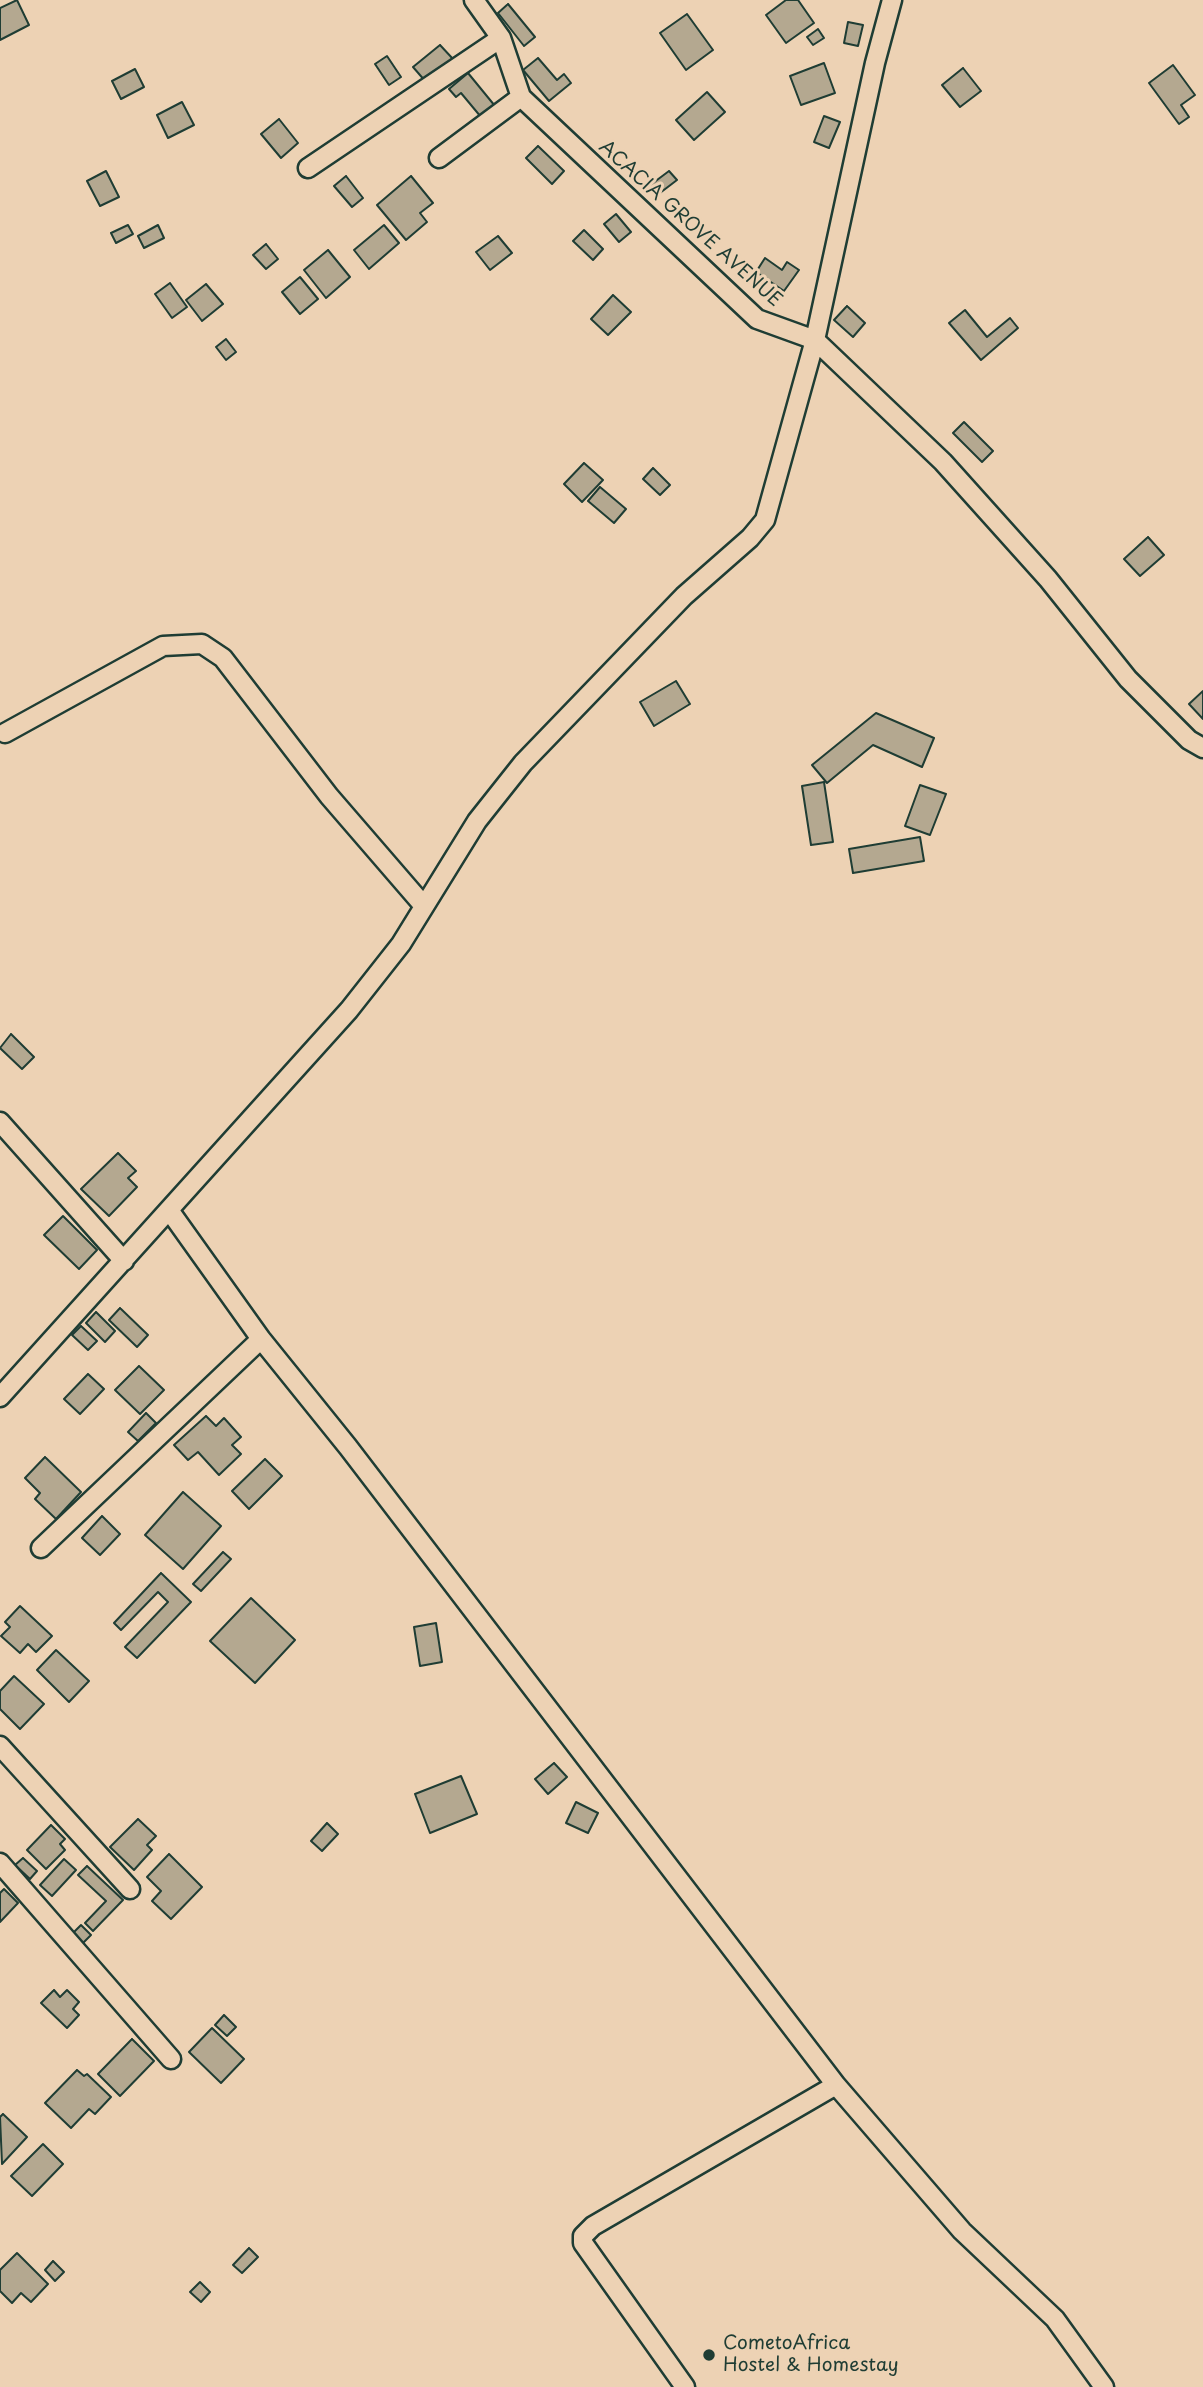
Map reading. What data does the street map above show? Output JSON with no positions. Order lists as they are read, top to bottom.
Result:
{
  "streets": {
    "street": ["ACACIA GROVE AVENUE"]
  },
  "places": ["CometoAfrica Hostel & Homestay"]
}
